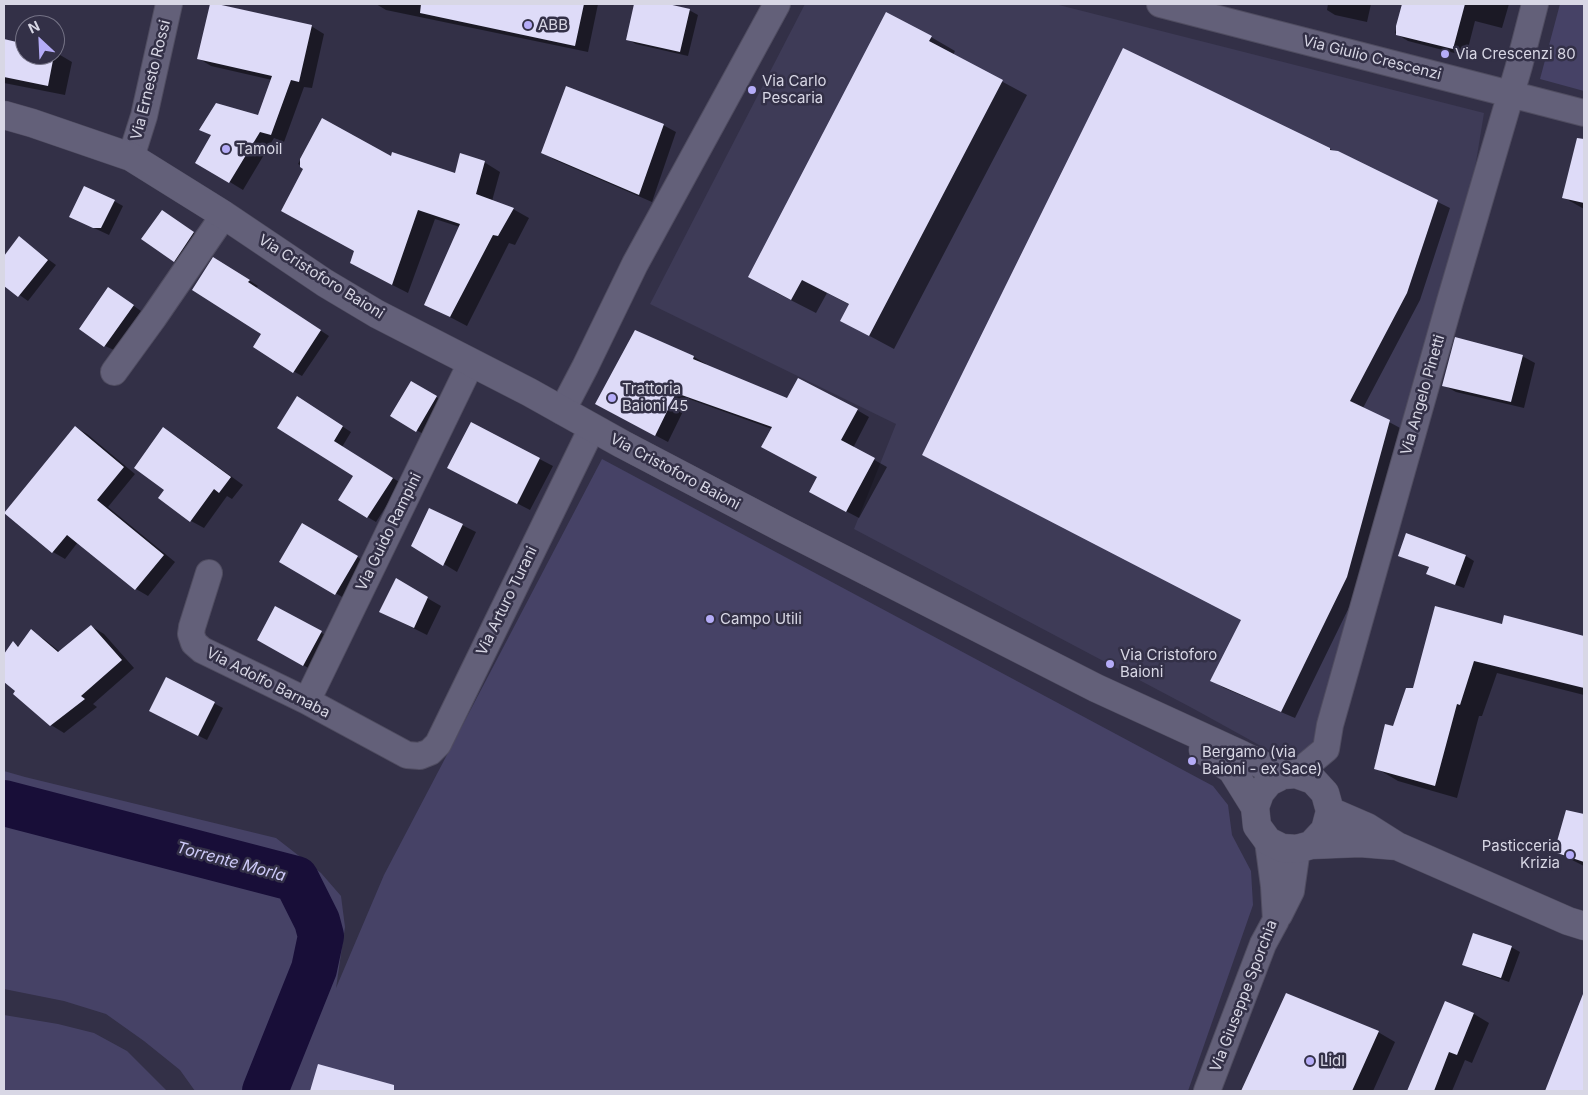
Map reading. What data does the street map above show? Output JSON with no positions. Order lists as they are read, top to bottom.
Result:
{
  "streets": {
    "street": [
      "Via Giulio Crescenzi",
      "Via Ernesto Rossi",
      "Via Cristoforo Baioni",
      "Via Angelo Pinetti",
      "Via Guido Rampini",
      "Via Arturo Turani",
      "Via Adolfo Barnaba",
      "Via Giuseppe Sporchia"
    ]
  },
  "crossings": [
    ["Via Giulio Crescenzi", "Via Angelo Pinetti"],
    ["Via Ernesto Rossi", "Via Cristoforo Baioni"],
    ["Via Cristoforo Baioni", "Via Angelo Pinetti"],
    ["Via Cristoforo Baioni", "Via Guido Rampini"],
    ["Via Cristoforo Baioni", "Via Arturo Turani"],
    ["Via Cristoforo Baioni", "Via Giuseppe Sporchia"],
    ["Via Angelo Pinetti", "Via Giuseppe Sporchia"],
    ["Via Guido Rampini", "Via Adolfo Barnaba"],
    ["Via Arturo Turani", "Via Adolfo Barnaba"]
  ],
  "water": ["Torrente Morla"],
  "places": [
    "ABB",
    "Via Crescenzi 80",
    "Via Carlo Pescaria",
    "Tamoil",
    "Trattoria Baioni 45",
    "Campo Utili",
    "Via Cristoforo Baioni",
    "Bergamo (via Baioni - ex Sace)",
    "Pasticceria Krizia",
    "Lidl"
  ],
  "north": "top left"
}
